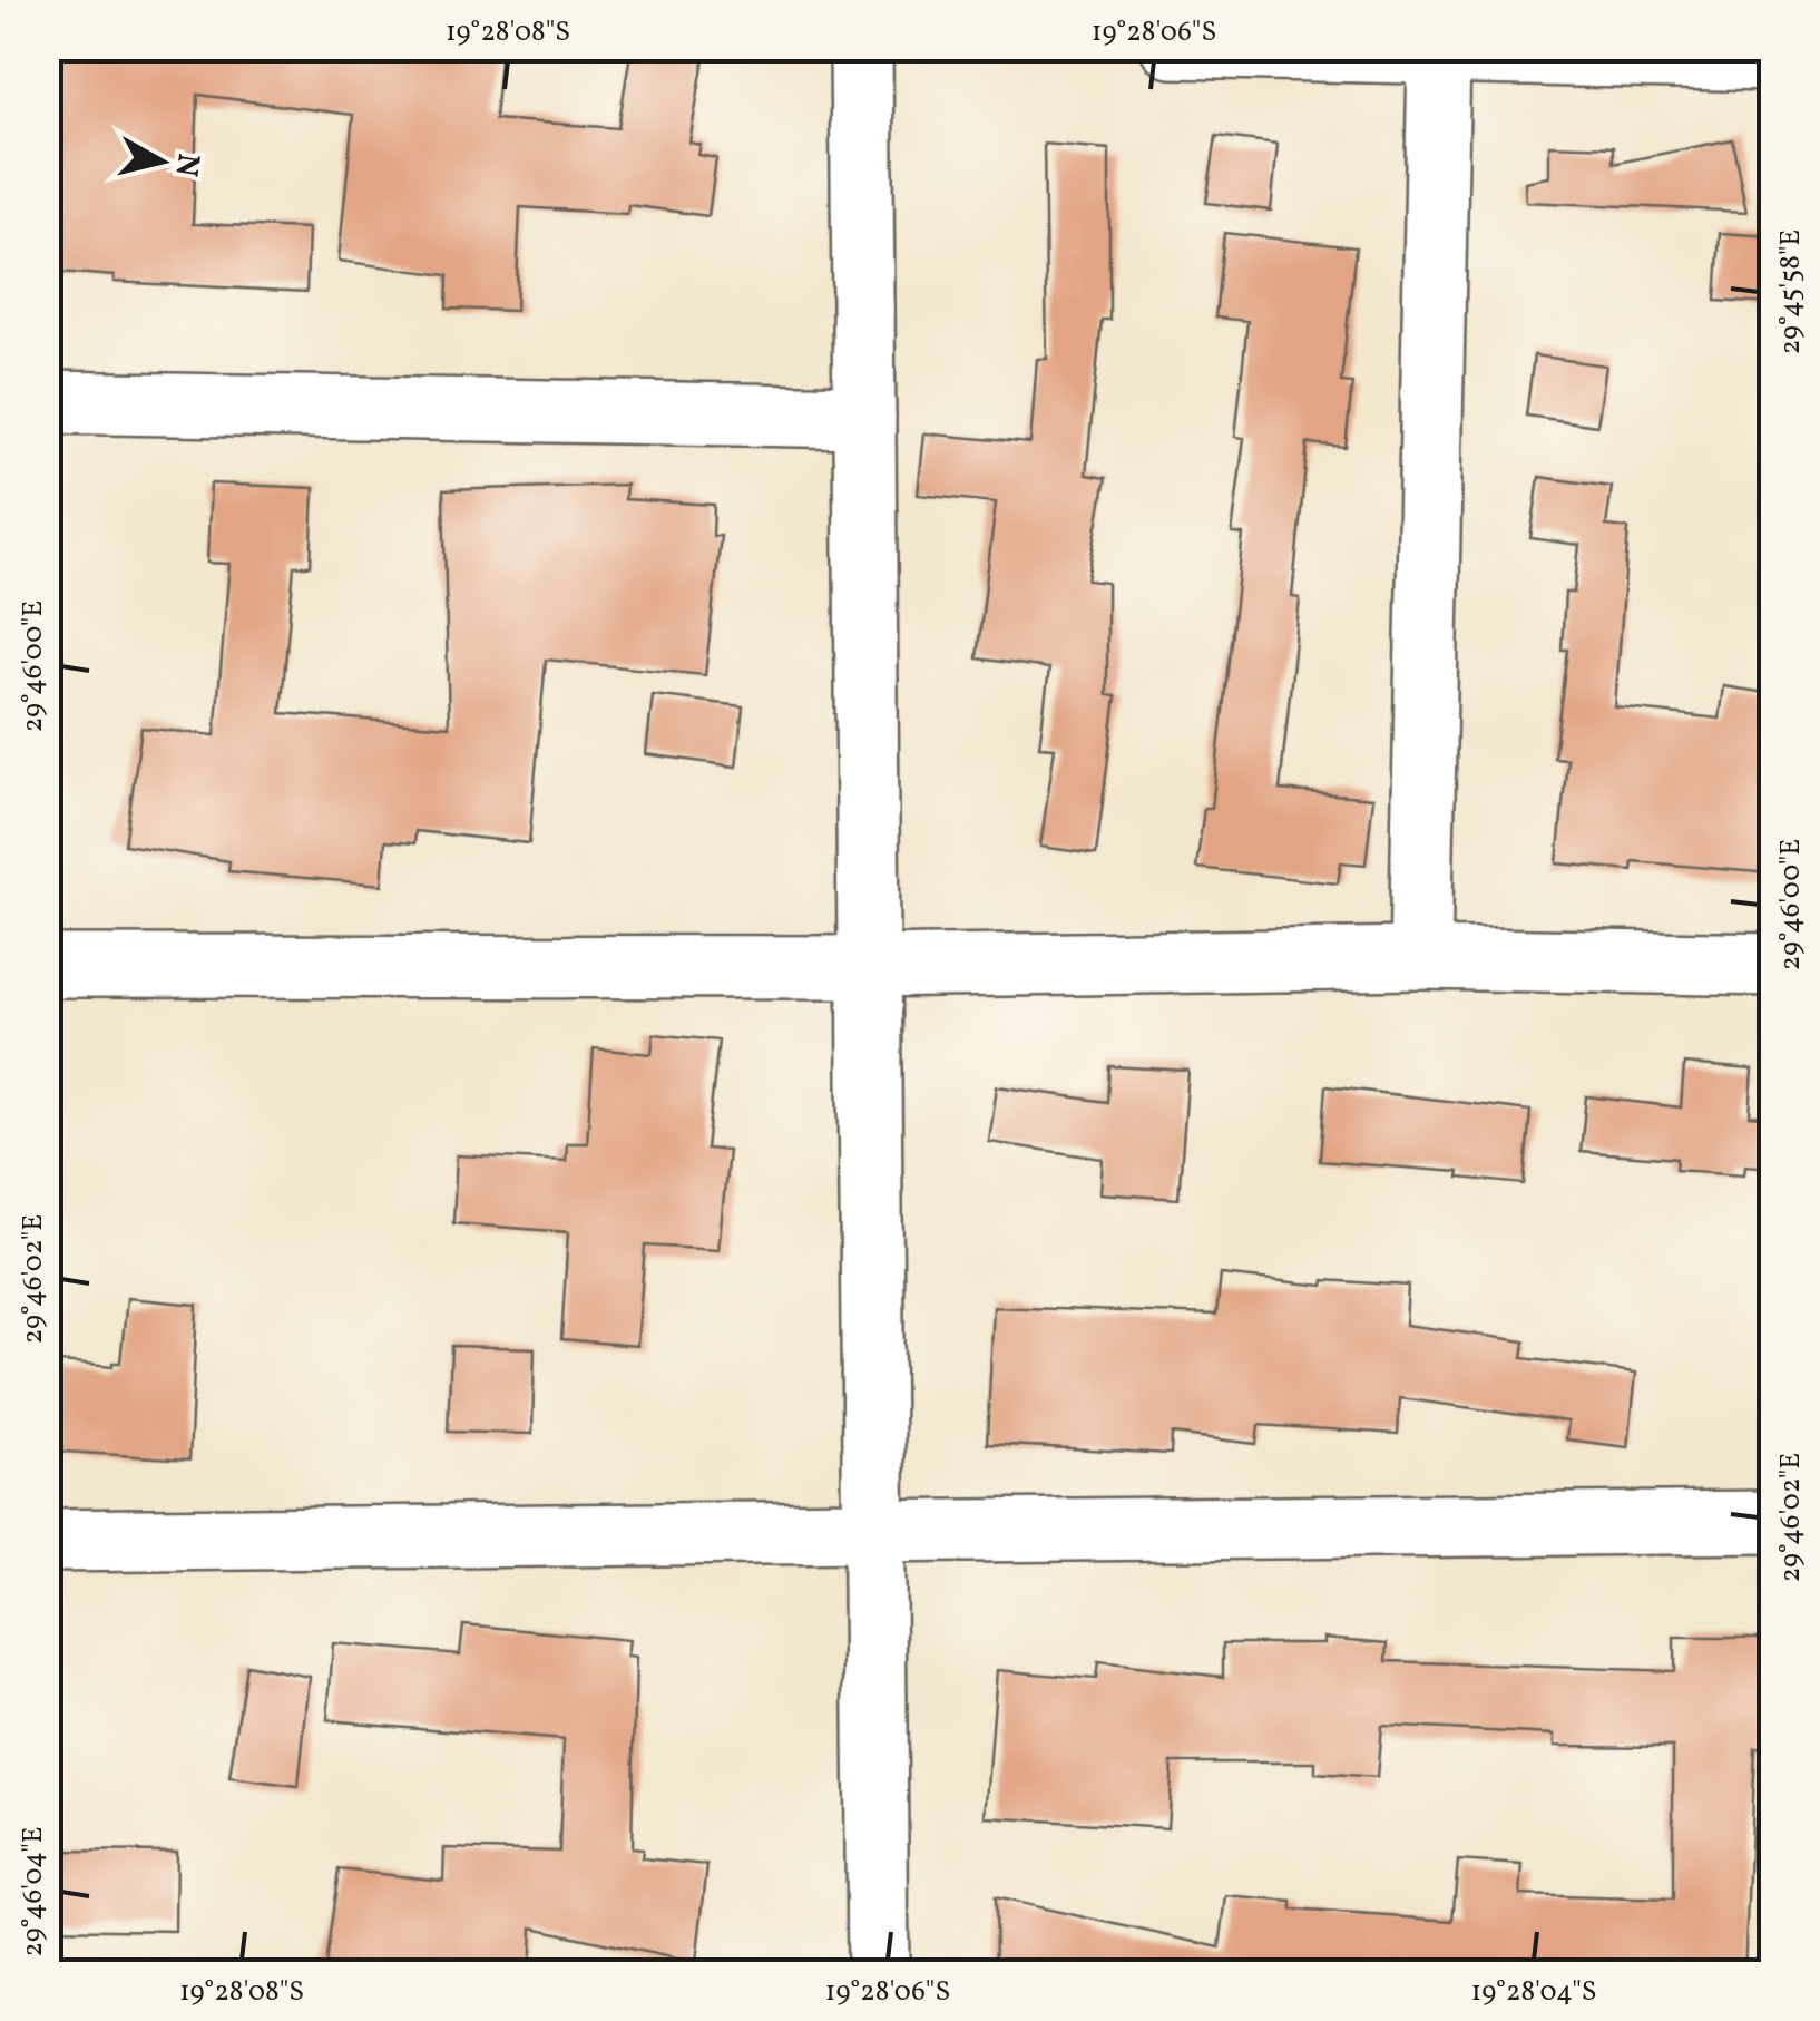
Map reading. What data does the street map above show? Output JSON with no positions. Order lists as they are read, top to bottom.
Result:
{
  "north": "right",
  "coordinates": [
    "19°28'08\"S",
    "19°28'06\"S",
    "29°45'58\"E",
    "29°46'00\"E",
    "29°46'02\"E",
    "29°46'04\"E",
    "19°28'04\"S"
  ]
}
